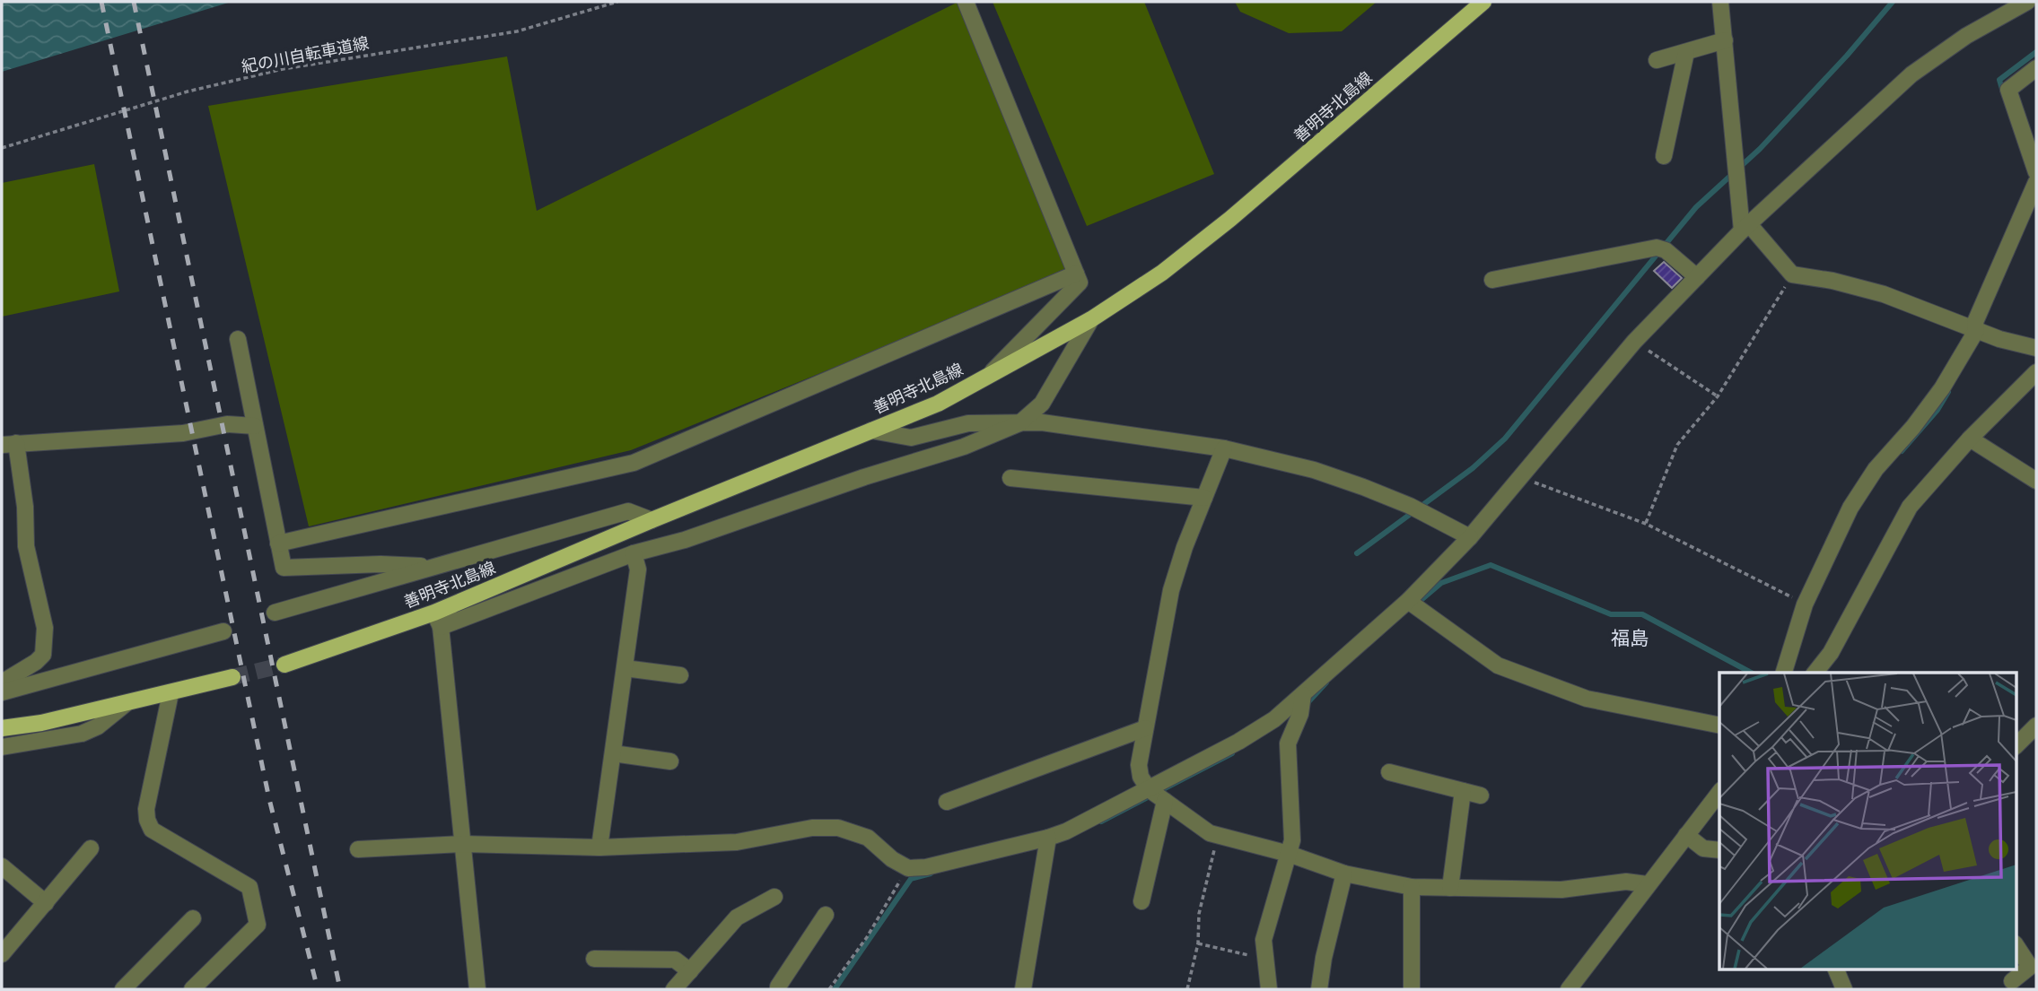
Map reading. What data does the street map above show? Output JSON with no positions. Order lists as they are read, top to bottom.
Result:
{
  "streets": {
    "main road": ["善明寺北島線"],
    "path": ["紀の川自転車道線"]
  },
  "districts": ["福島"]
}
